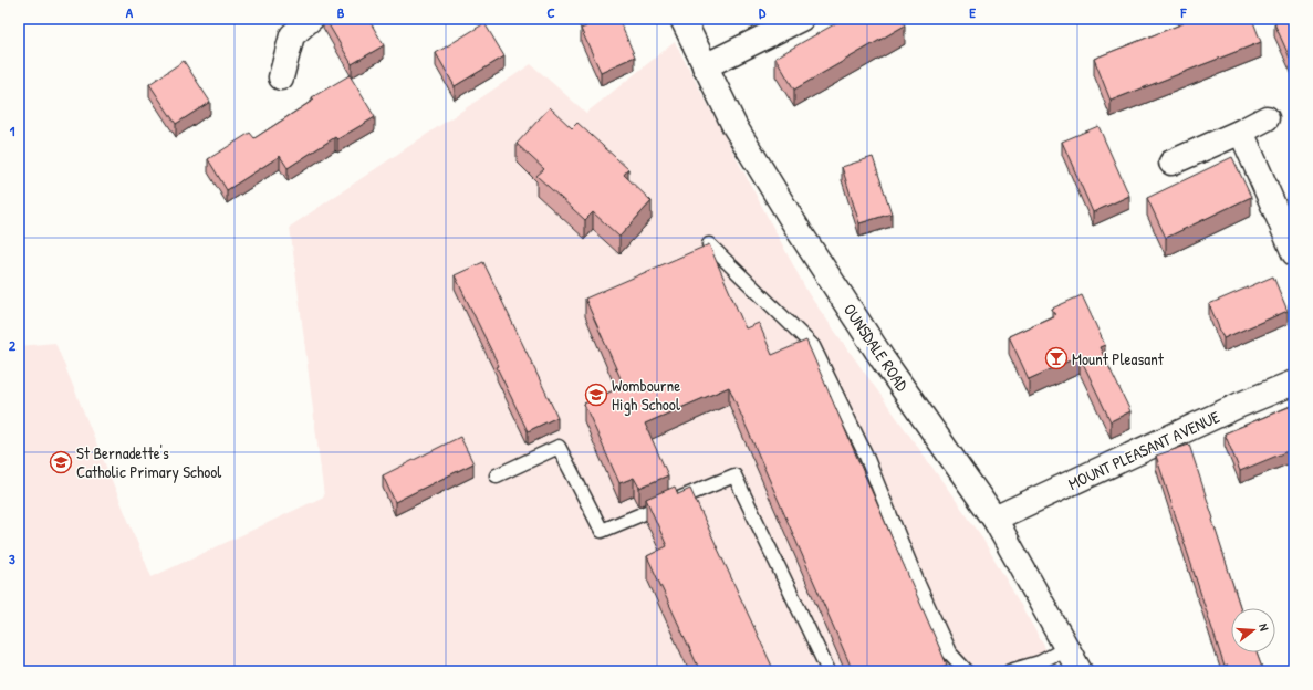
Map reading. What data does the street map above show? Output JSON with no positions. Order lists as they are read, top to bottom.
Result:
{
  "streets": {
    "street": ["OUNSDALE ROAD", "MOUNT PLEASANT AVENUE"]
  },
  "crossings": [
    ["OUNSDALE ROAD", "MOUNT PLEASANT AVENUE"]
  ],
  "places": {
    "bar": ["Mount Pleasant"],
    "school or university": ["Wombourne High School", "St Bernadette's Catholic Primary School"]
  },
  "north": "right",
  "grid": {
    "columns": [
      "A",
      "B",
      "C",
      "D",
      "E",
      "F"
    ],
    "rows": ["1", "2", "3"]
  }
}
